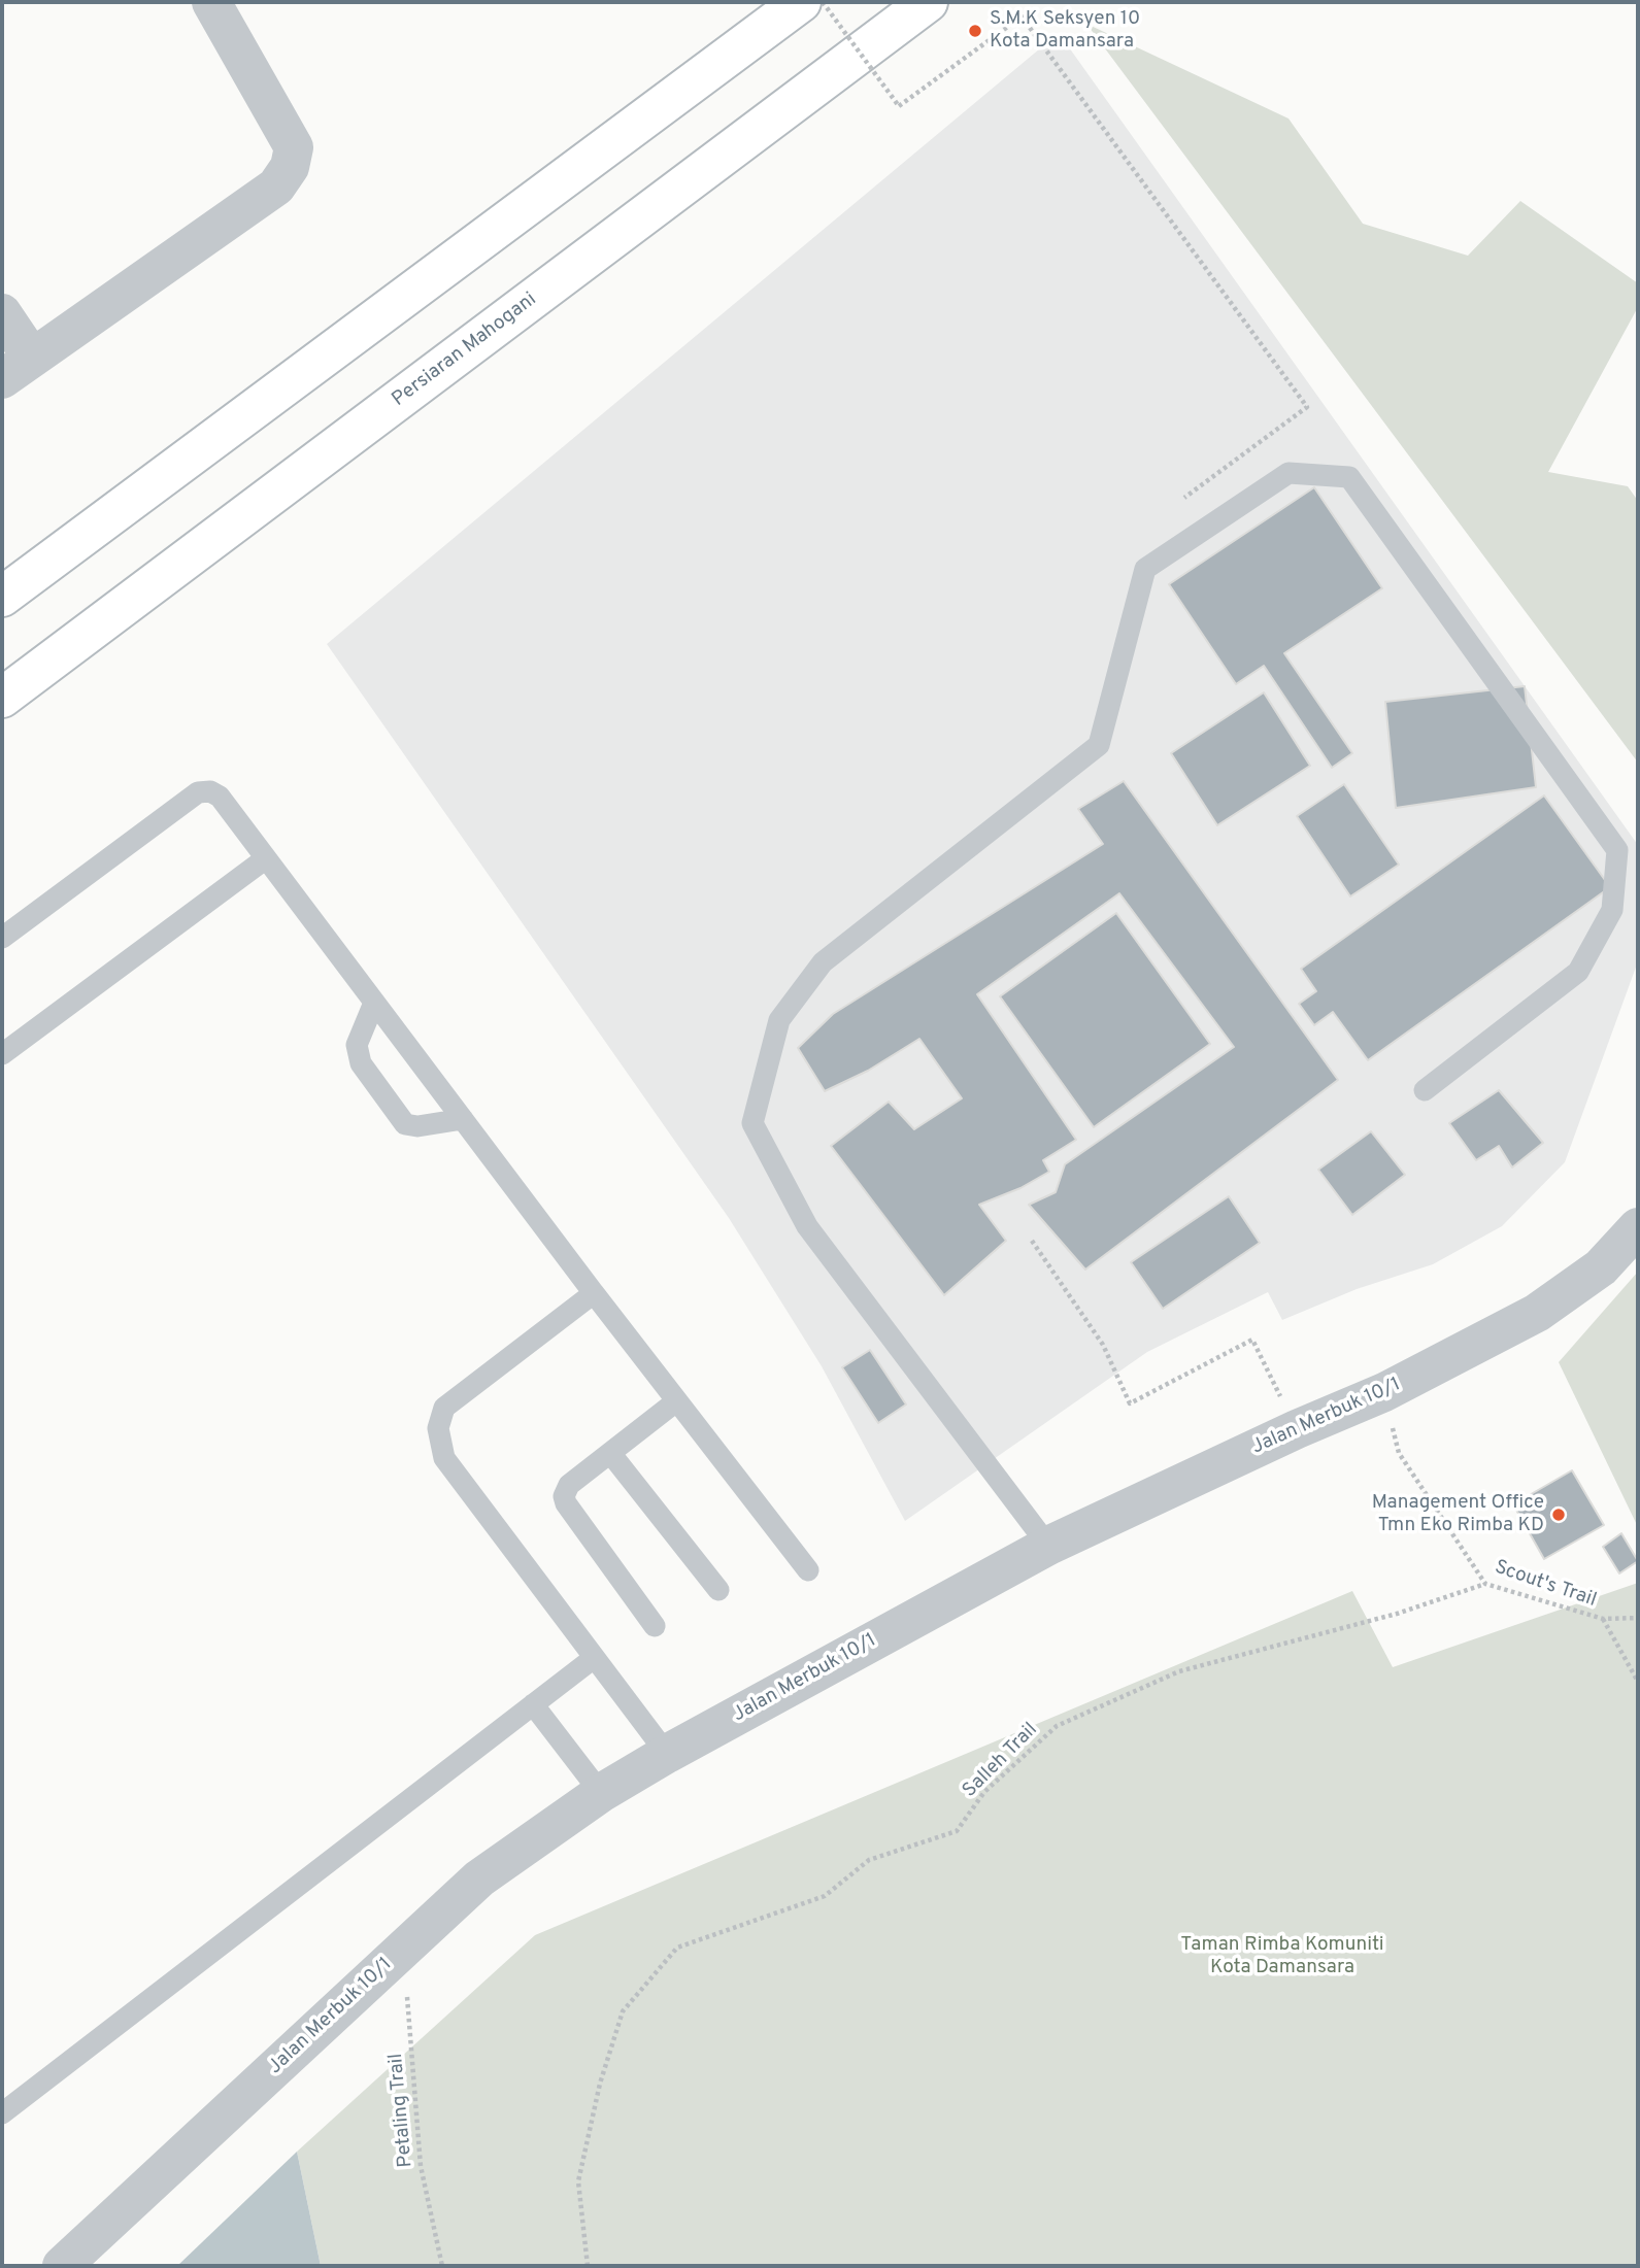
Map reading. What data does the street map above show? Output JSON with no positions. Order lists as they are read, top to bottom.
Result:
{
  "streets": {
    "main road": ["Persiaran Mahogani"],
    "street": ["Jalan Merbuk 10/1"],
    "path": ["Scout's Trail", "Salleh Trail", "Petaling Trail"]
  },
  "crossings": [
    ["Jalan Merbuk 10/1", "Scout's Trail"],
    ["Jalan Merbuk 10/1", "Petaling Trail"],
    ["Scout's Trail", "Salleh Trail"]
  ],
  "parks": ["Taman Rimba Komuniti Kota Damansara"],
  "places": ["S.M.K Seksyen 10 Kota Damansara", "Management Office Tmn Eko Rimba KD"]
}
